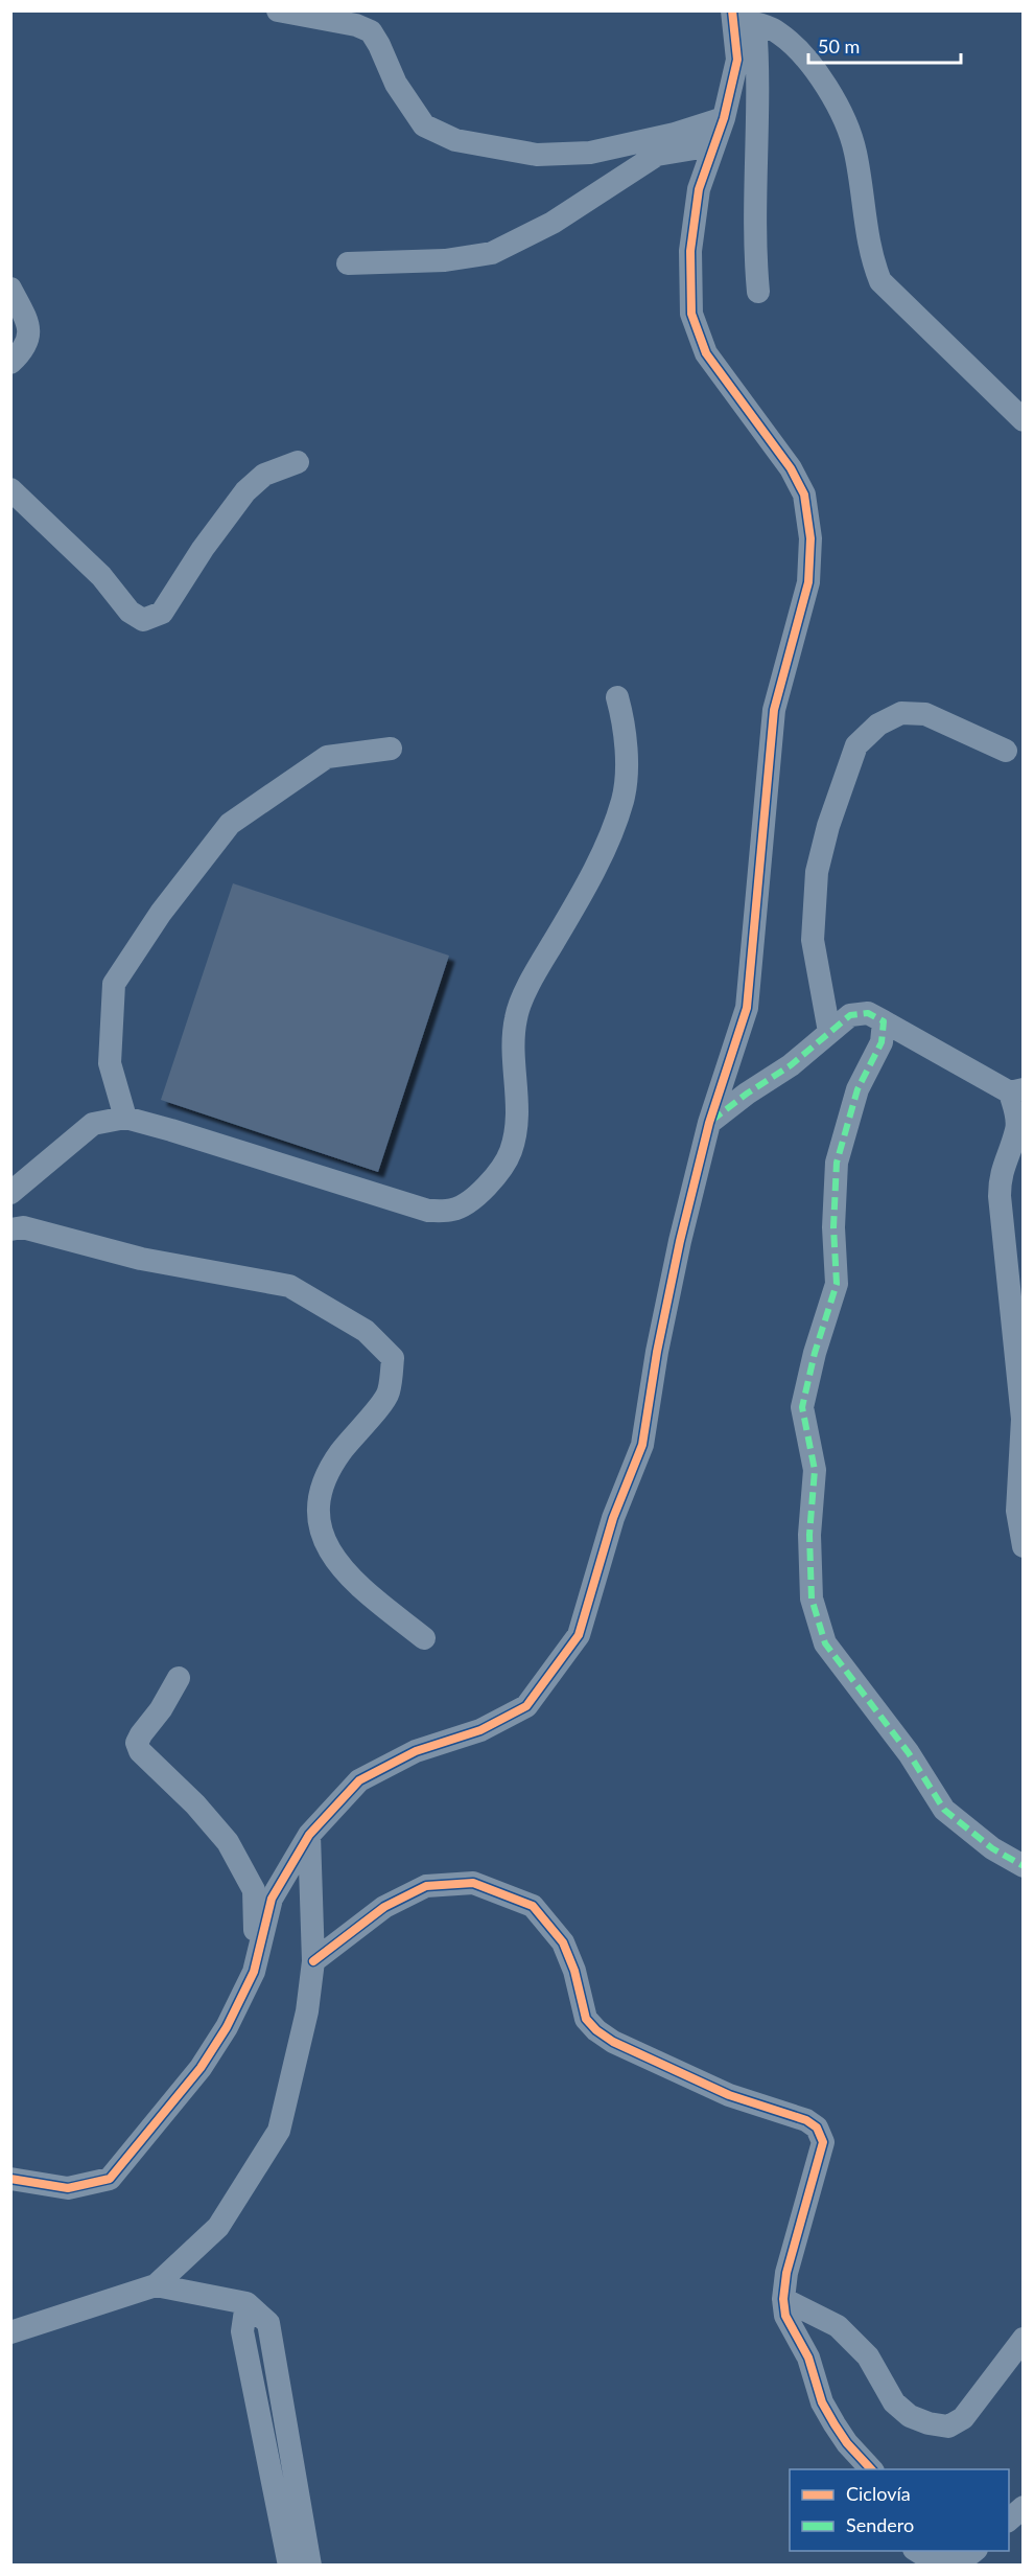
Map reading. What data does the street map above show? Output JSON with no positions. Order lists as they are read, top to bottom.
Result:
{
  "legend": ["Ciclovía", "Sendero"],
  "scale_bar": "50 m"
}
